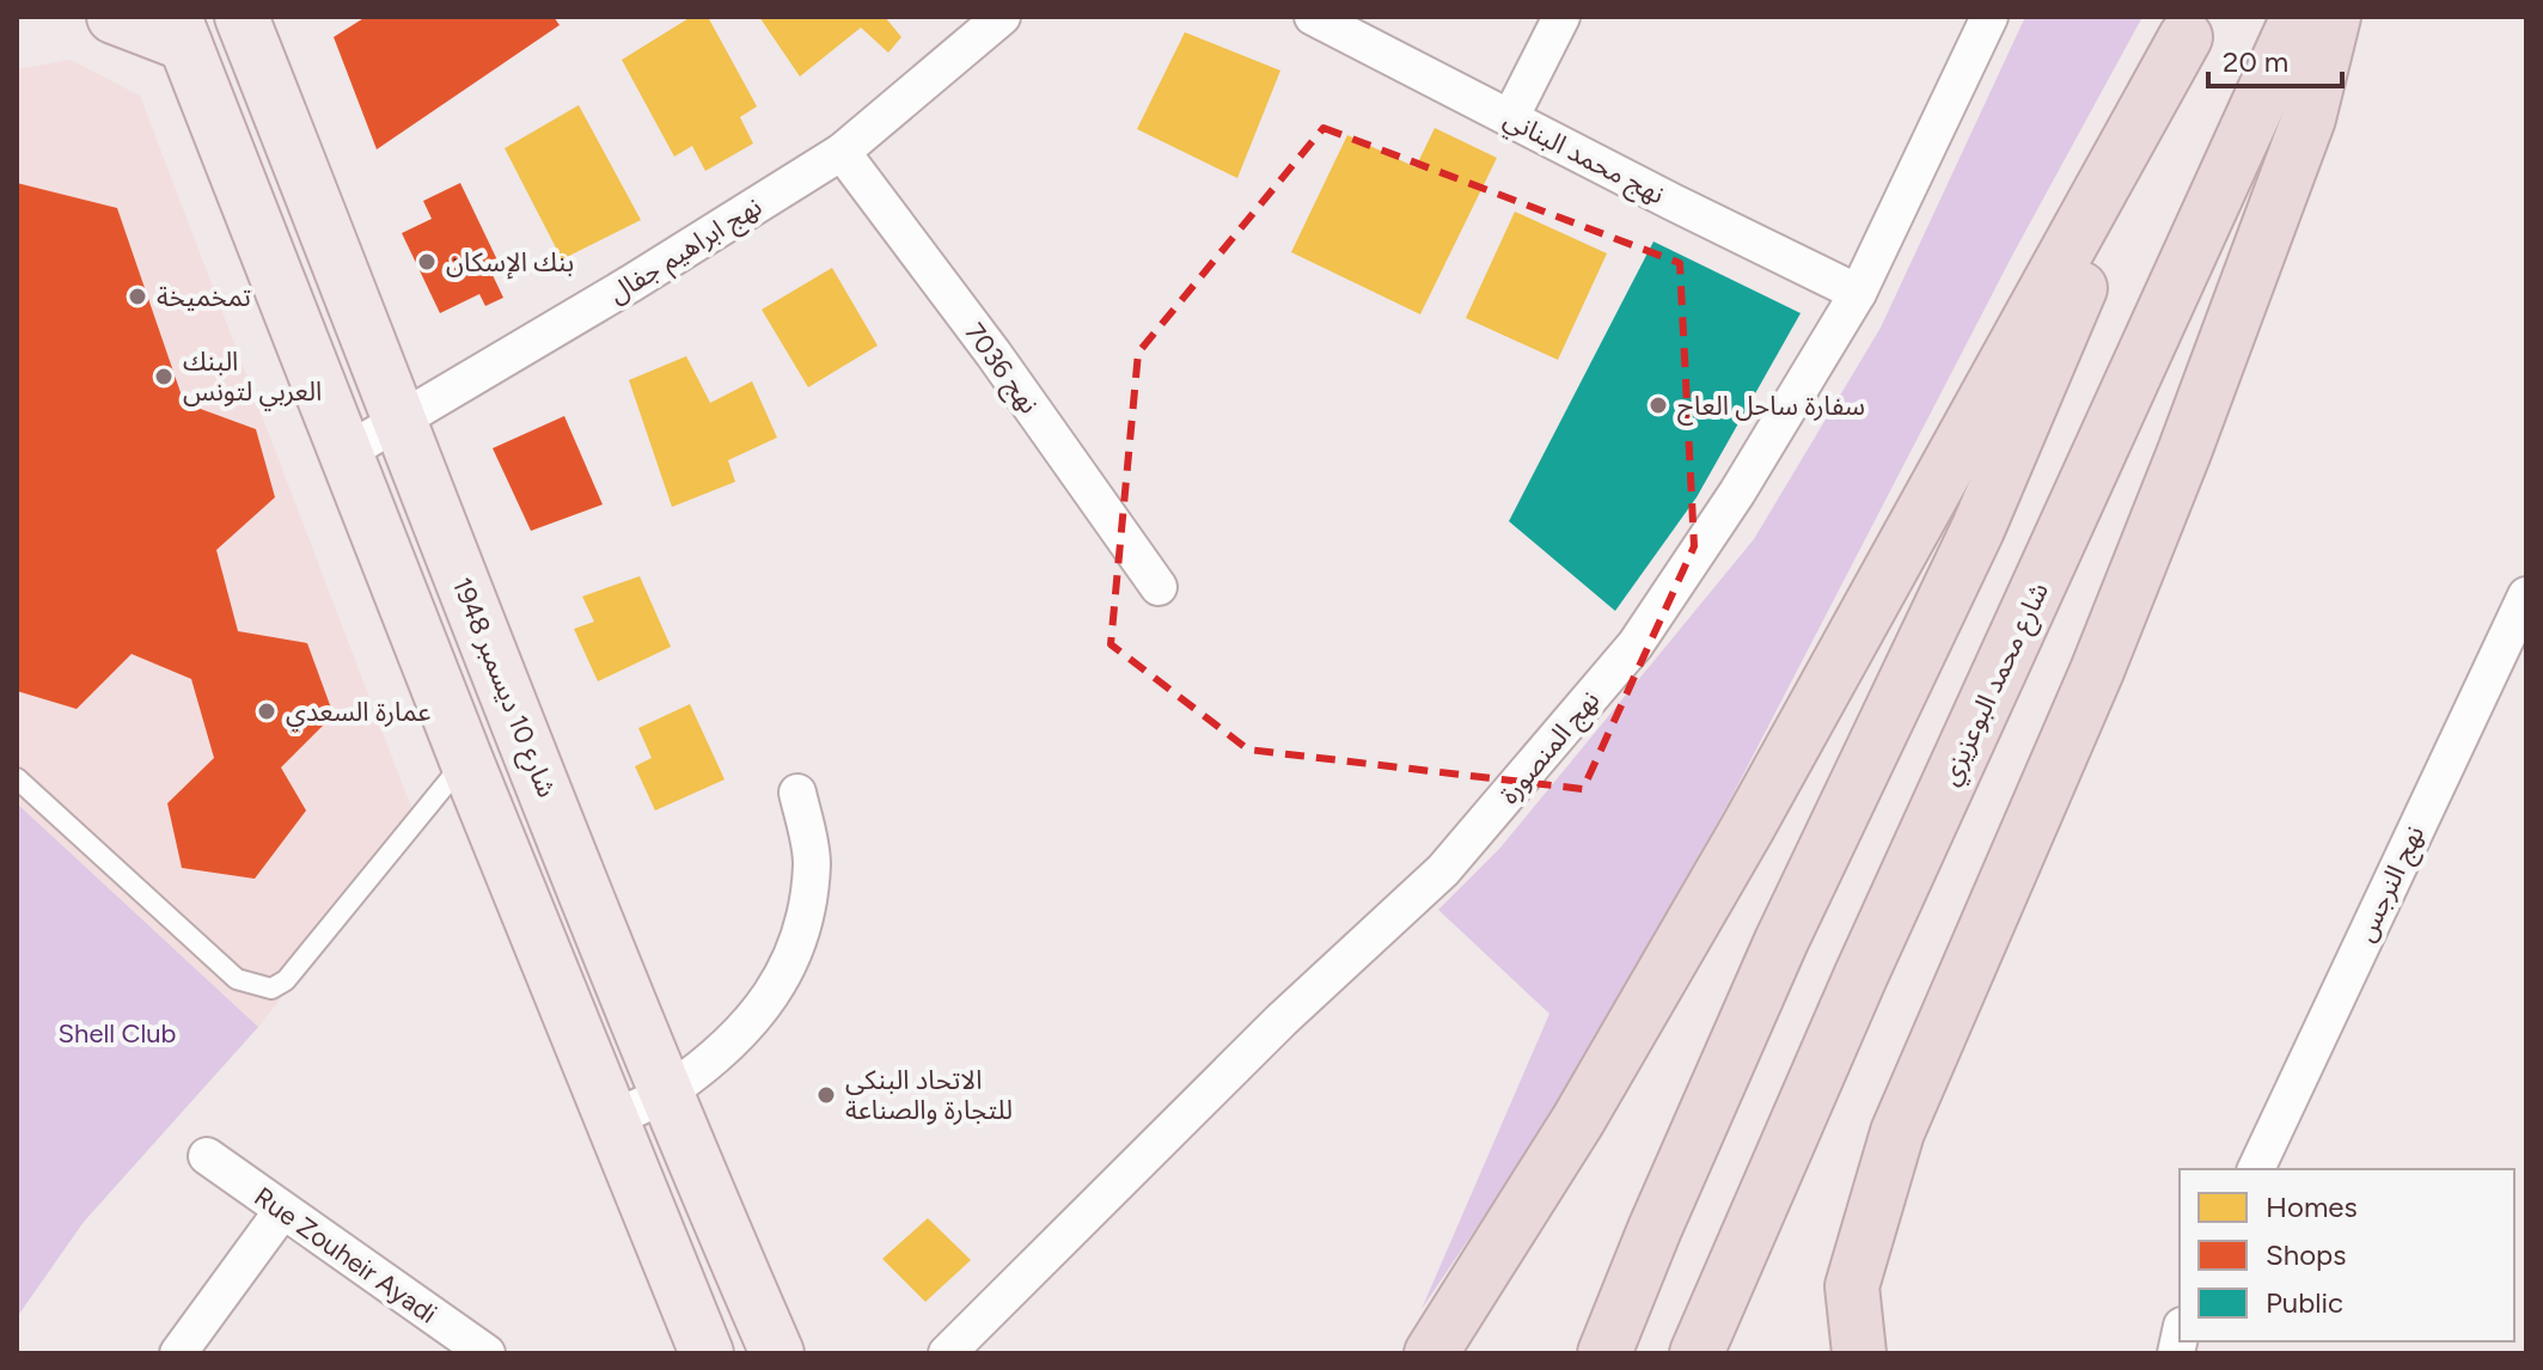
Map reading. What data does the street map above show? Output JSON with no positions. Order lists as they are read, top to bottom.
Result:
{
  "streets": {
    "highway": ["شارع محمد البوعزيزي"],
    "main road": ["شارع 10 ديسمبر 1948"],
    "street": [
      "نهج محمد البناني",
      "نهج ابراهيم جفال",
      "نهج 7036",
      "نهج المنصورة",
      "نهج النرجس",
      "Rue Zouheir Ayadi"
    ]
  },
  "crossings": [
    ["نهج محمد البناني", "نهج المنصورة"],
    ["نهج ابراهيم جفال", "نهج 7036"],
    ["نهج ابراهيم جفال", "شارع 10 ديسمبر 1948"]
  ],
  "parks": ["Shell Club"],
  "places": [
    "بنك الإسكان",
    "تمخميخة",
    "البنك العربي لتونس",
    "سفارة ساحل العاج",
    "عمارة السعدي",
    "الاتحاد البنكي للتجارة والصناعة"
  ],
  "legend": ["Homes", "Shops", "Public"],
  "scale_bar": "20 m"
}
